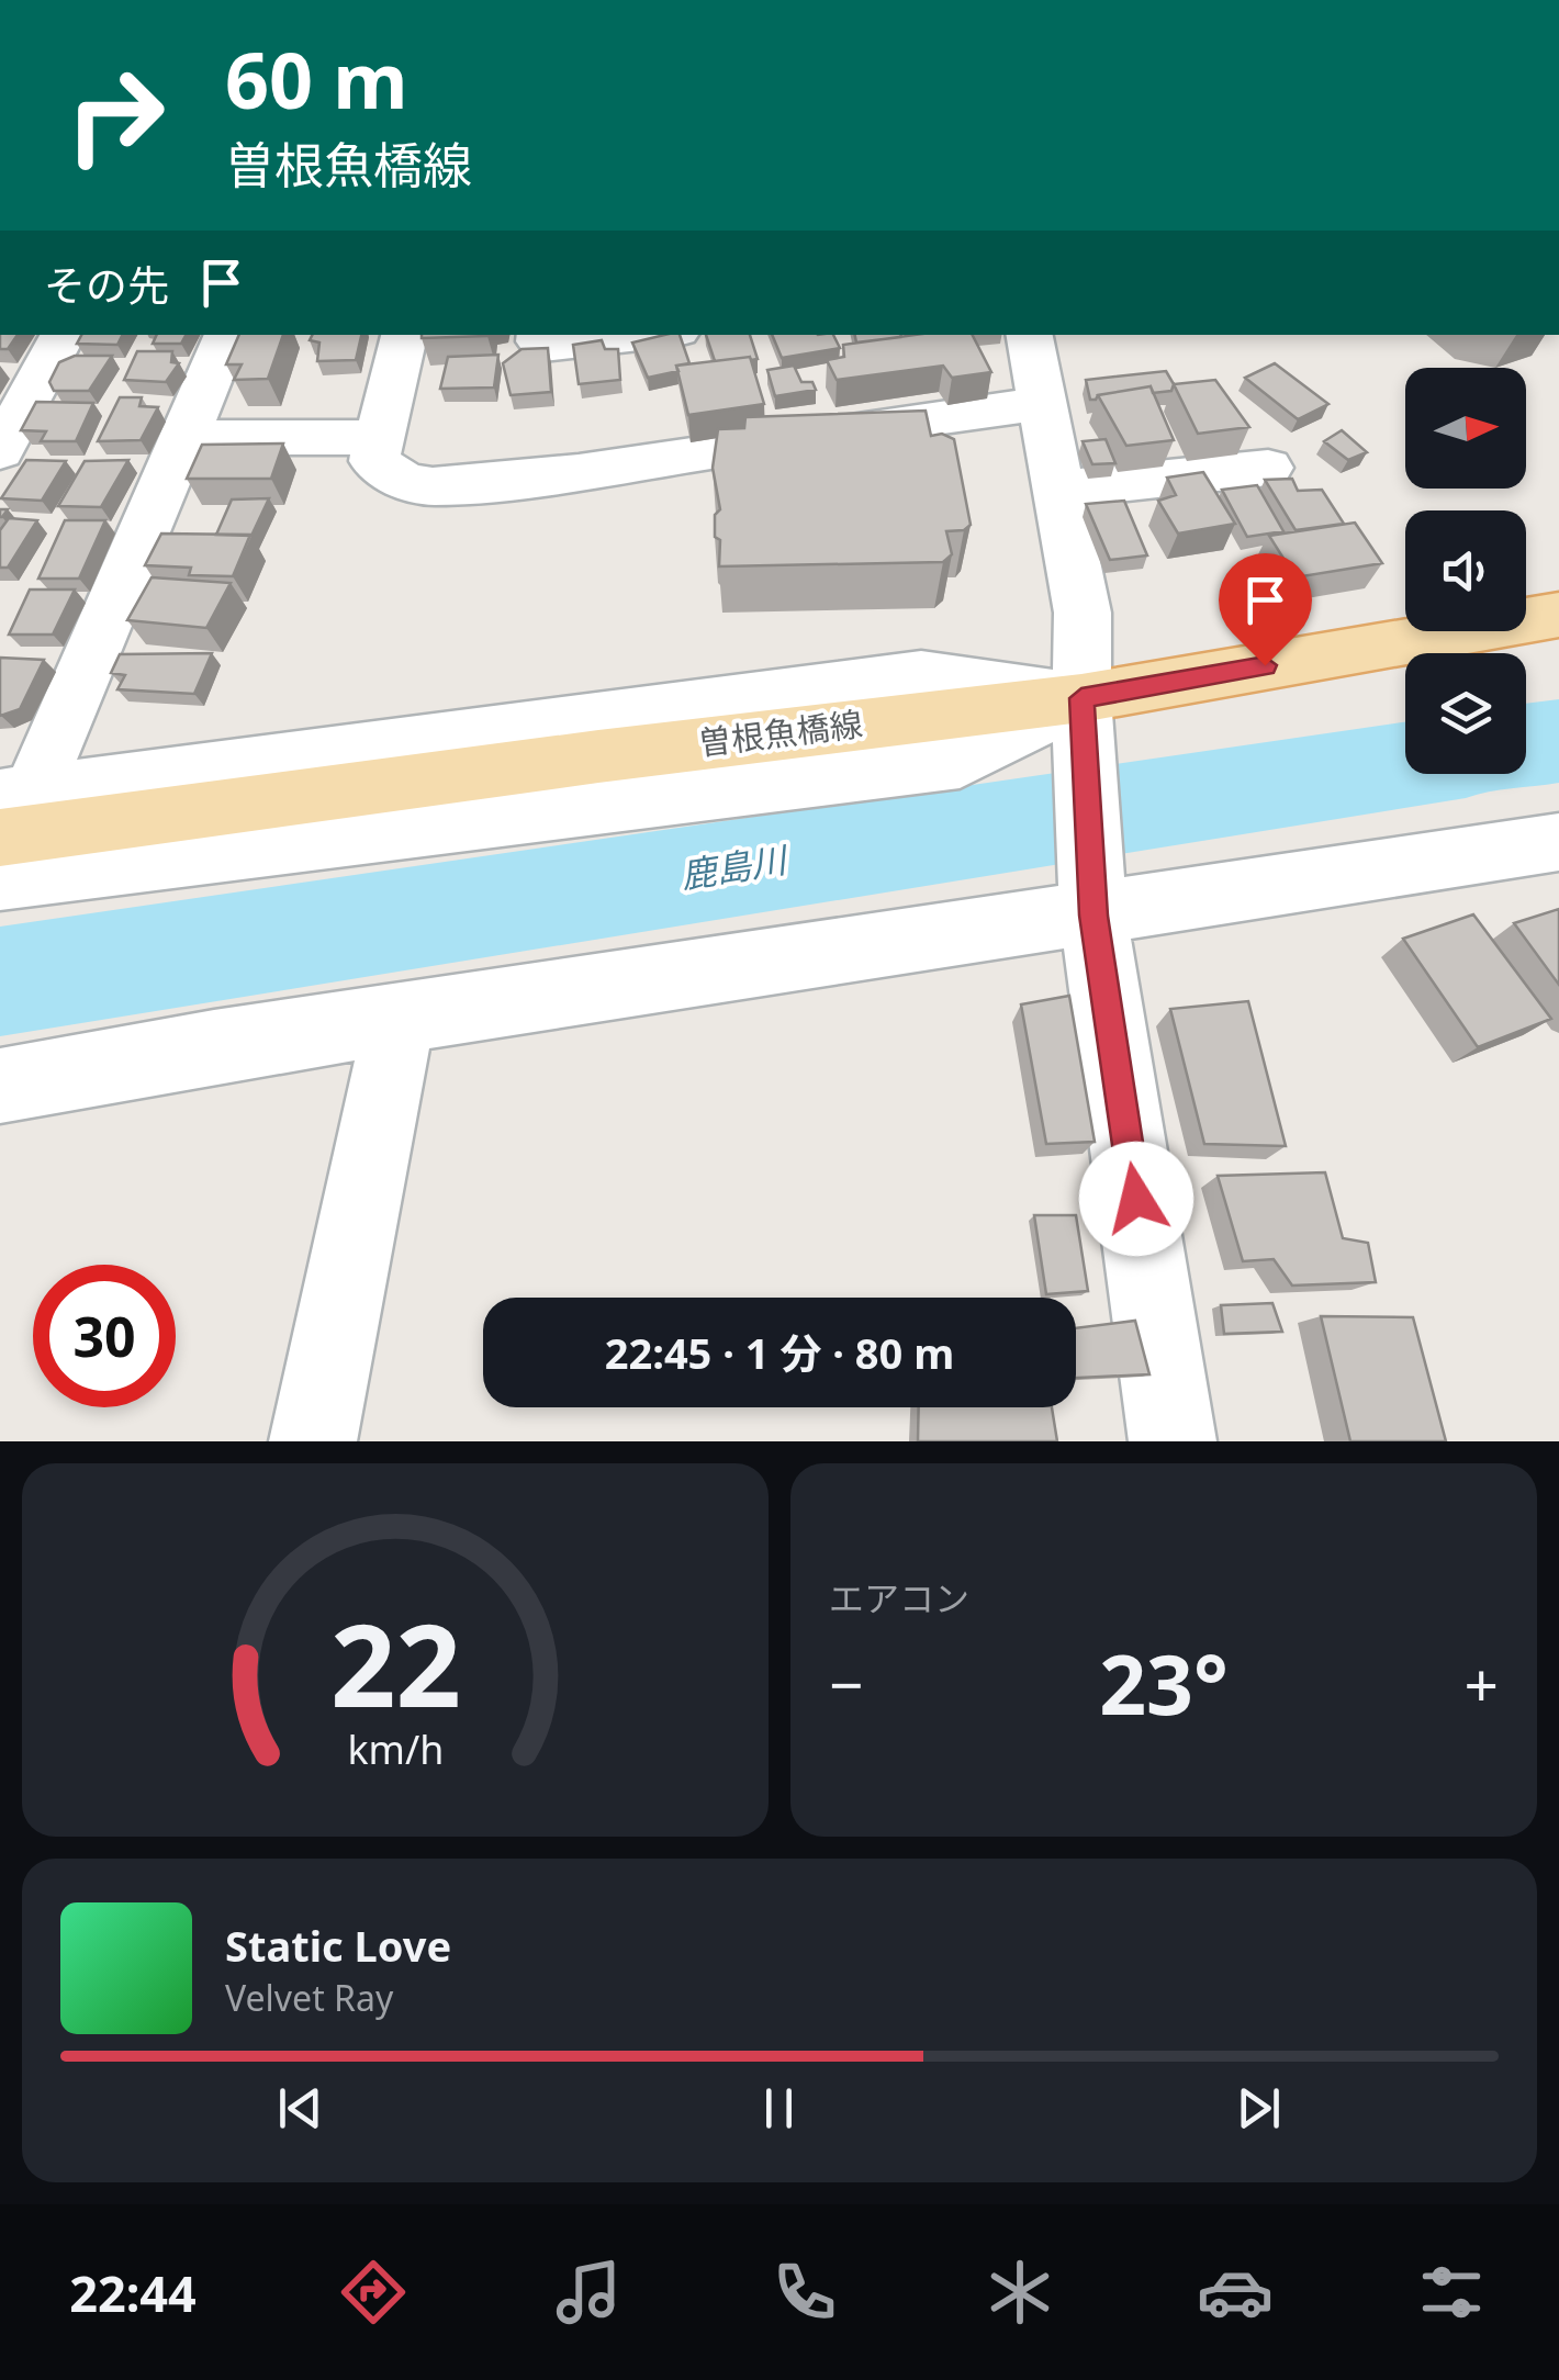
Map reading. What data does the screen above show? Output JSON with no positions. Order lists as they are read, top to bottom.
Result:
{
  "streets": {
    "main road": ["曽根魚橋線"]
  },
  "water": ["鹿島川"],
  "north": "right",
  "page": {
    "turn": ["60 m", "曽根魚橋線"],
    "then": "その先",
    "limit": "30",
    "trip": "22:45 · 1 分 · 80 m",
    "tile": "エアコン",
    "heat": ["−", "23°", "+"],
    "song": ["Static Love", "Velvet Ray"],
    "tabs": "22:44",
    "gauge": ["22", "km/h"]
  }
}
